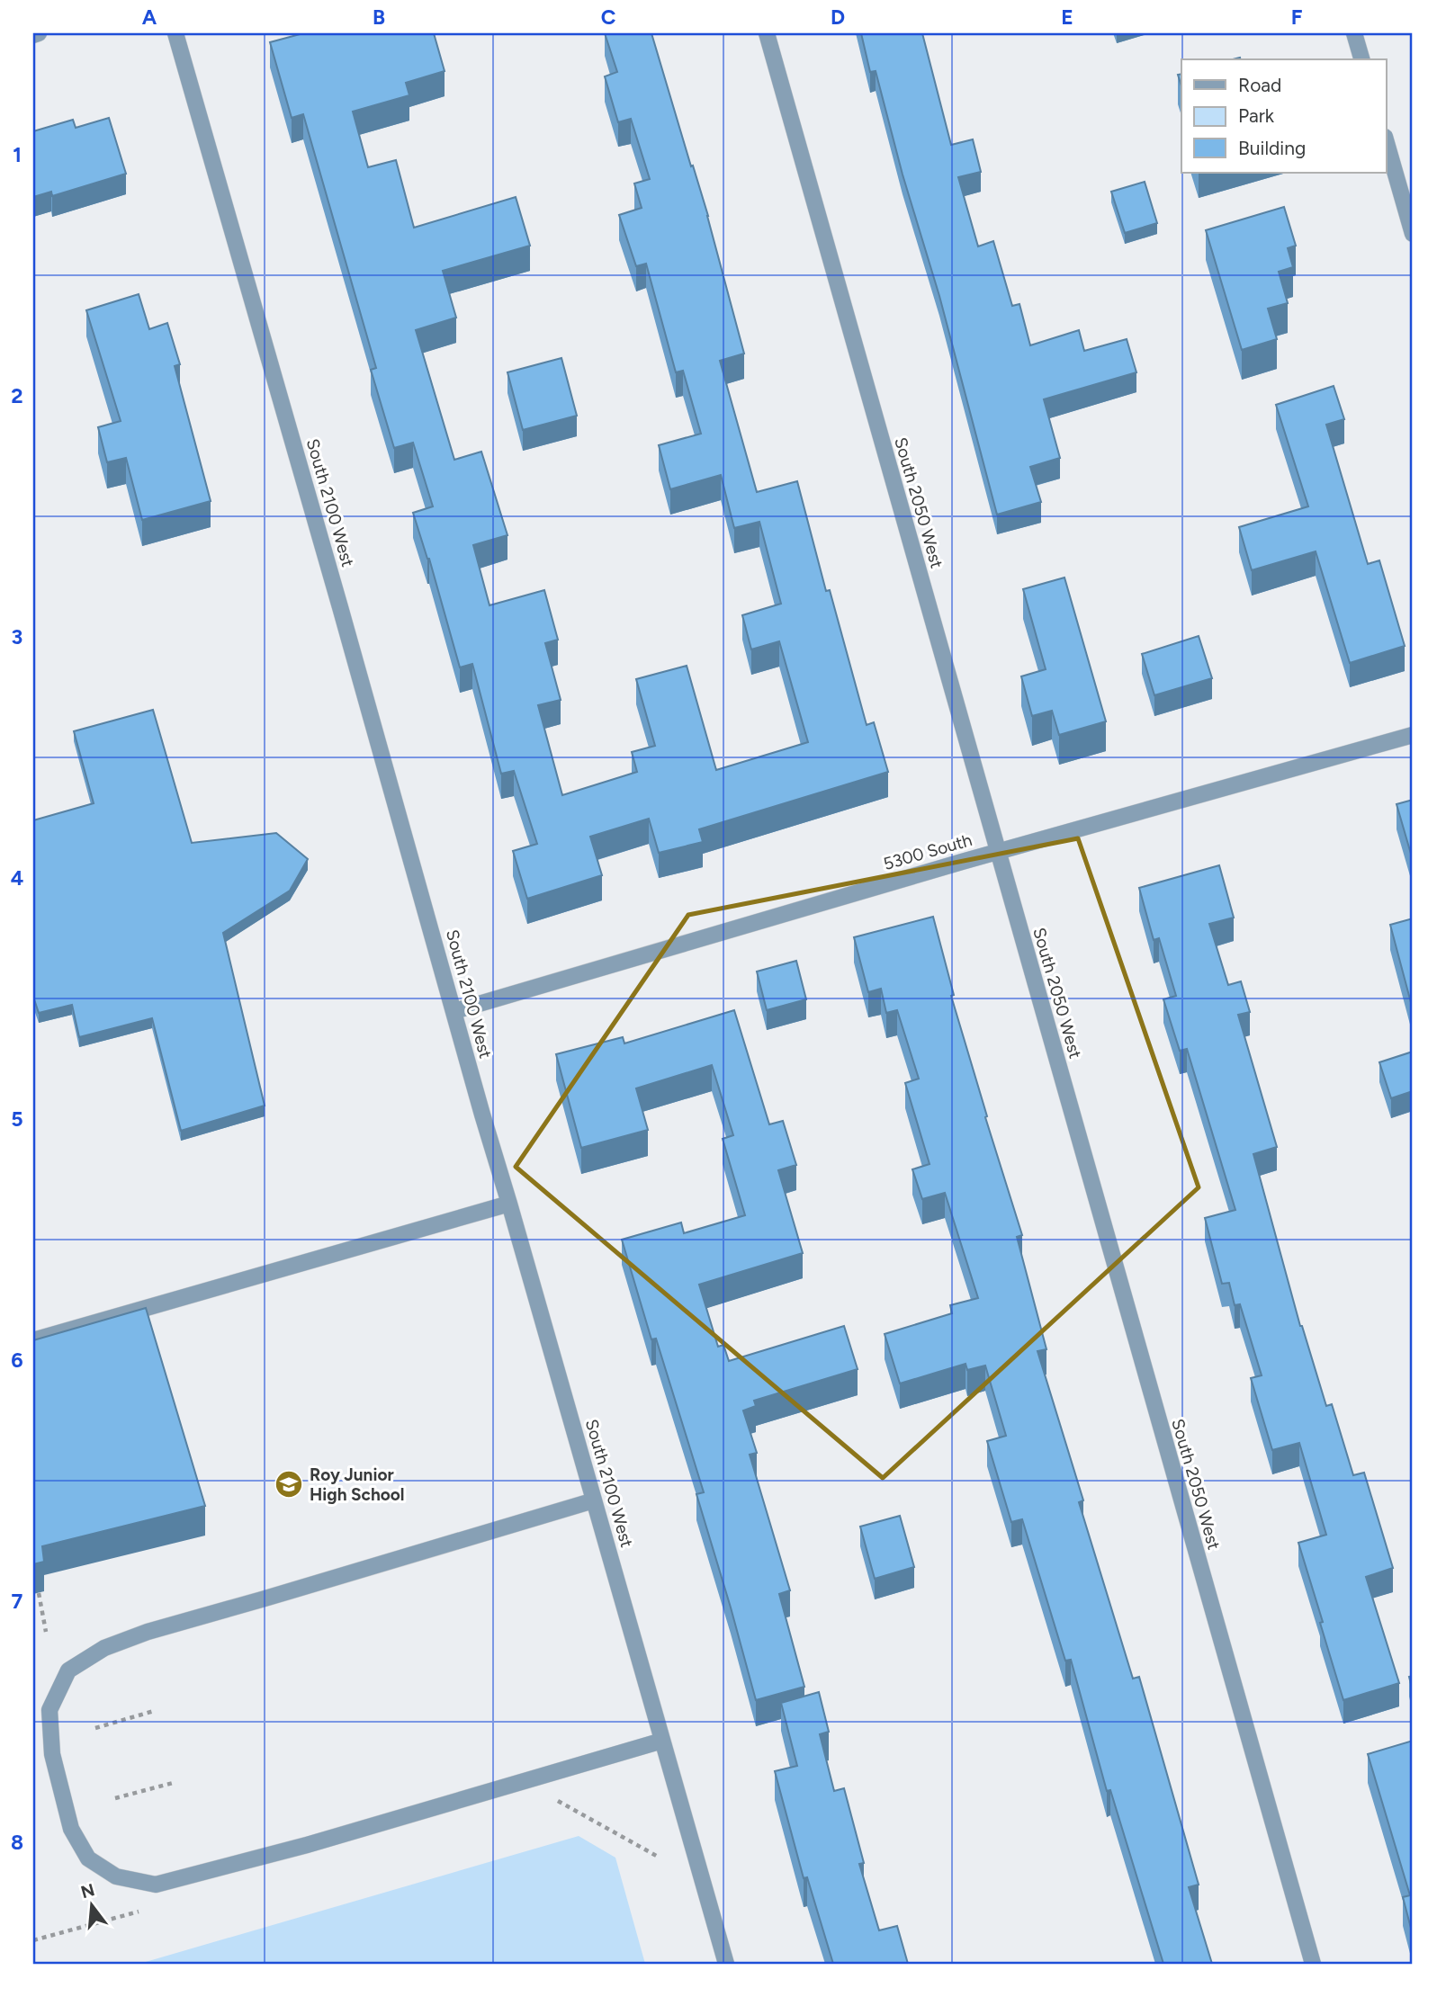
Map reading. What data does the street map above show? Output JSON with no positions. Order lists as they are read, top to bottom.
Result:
{
  "streets": {
    "street": ["South 2100 West", "South 2050 West", "5300 South"]
  },
  "crossings": [
    ["South 2100 West", "5300 South"],
    ["South 2050 West", "5300 South"]
  ],
  "places": {
    "school or university": ["Roy Junior High School"]
  },
  "legend": ["Road", "Park", "Building"],
  "north": "top",
  "grid": {
    "columns": [
      "A",
      "B",
      "C",
      "D",
      "E",
      "F"
    ],
    "rows": [
      "1",
      "2",
      "3",
      "4",
      "5",
      "6",
      "7",
      "8"
    ]
  }
}
